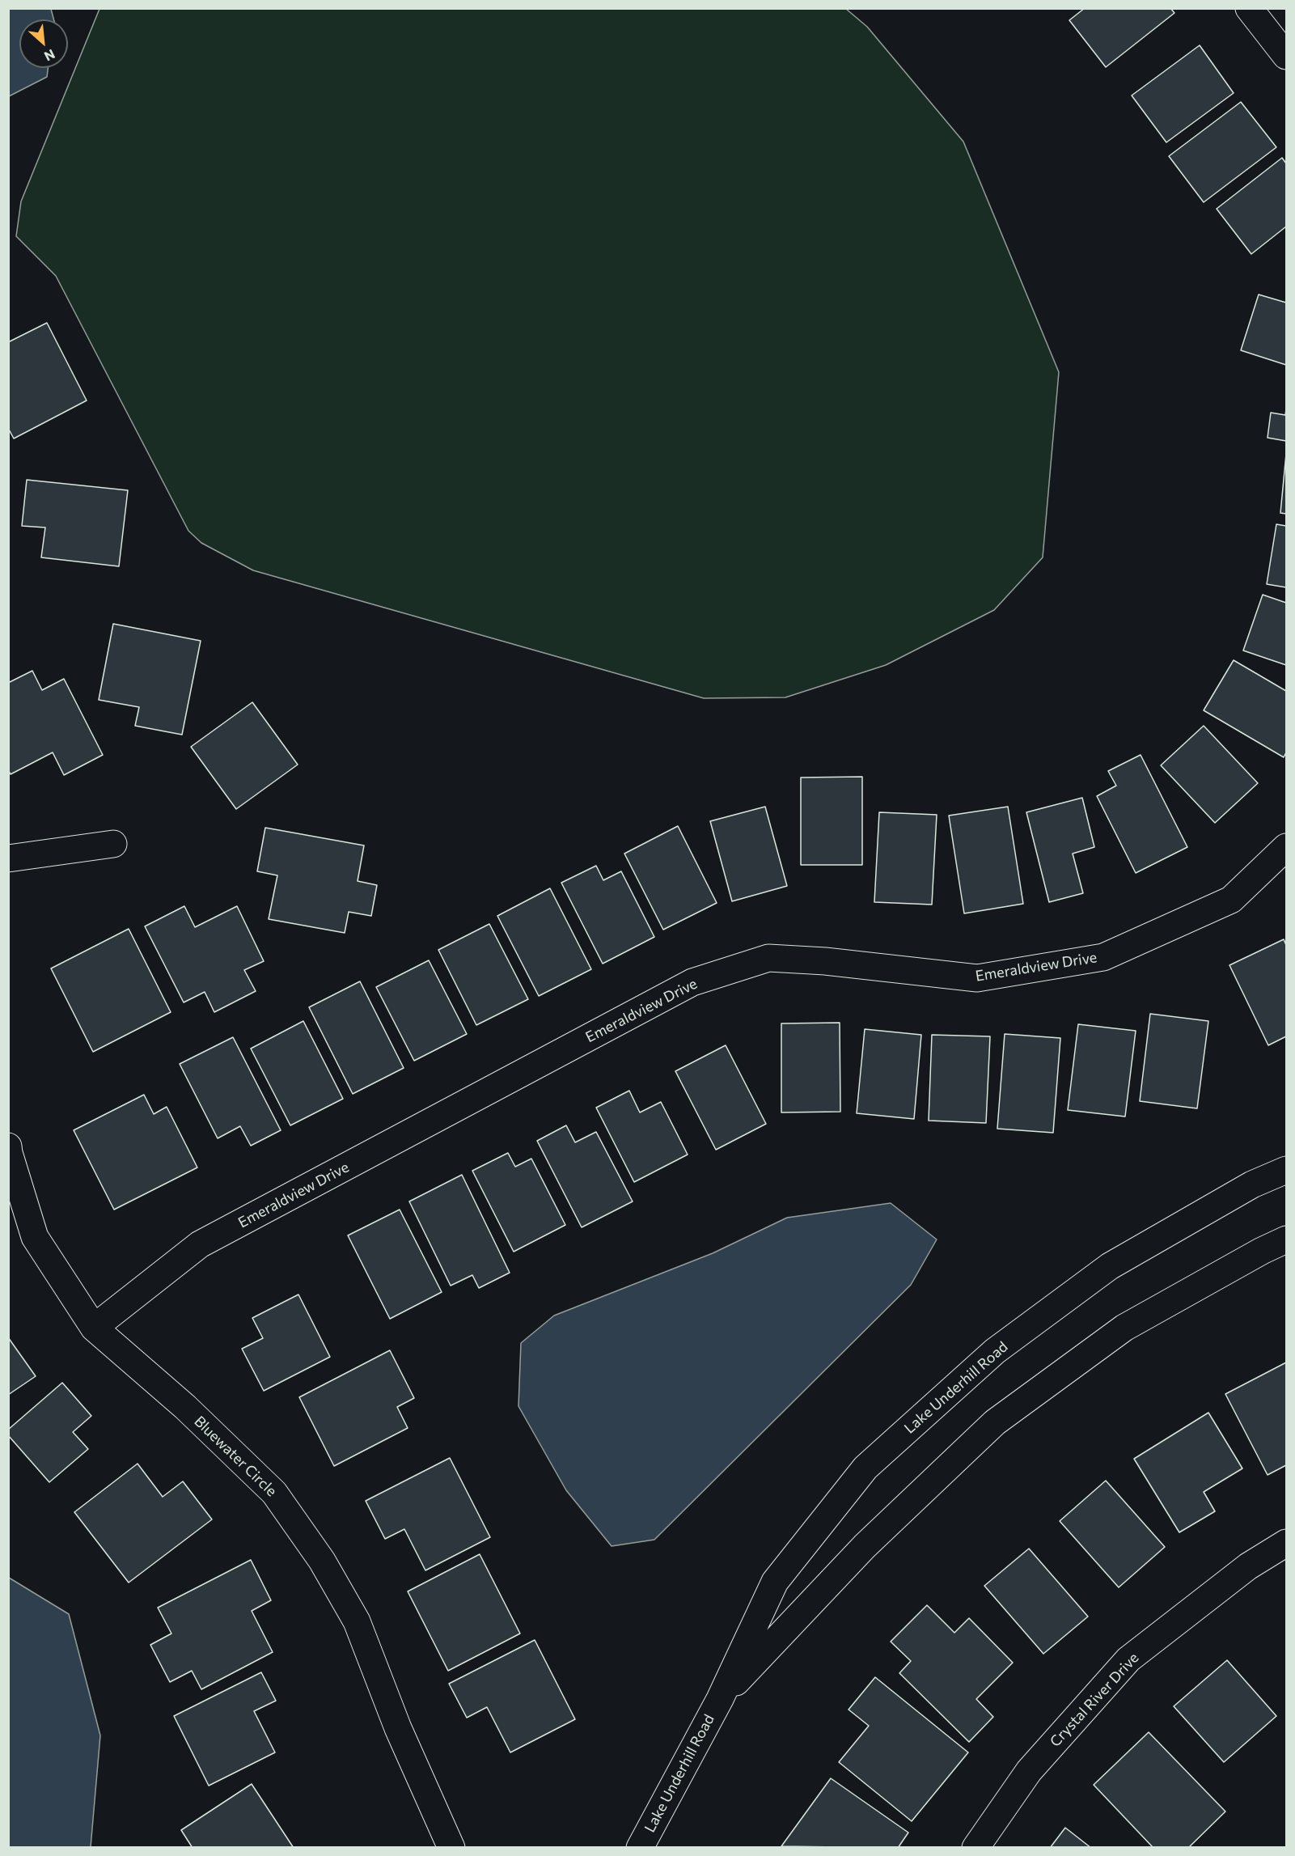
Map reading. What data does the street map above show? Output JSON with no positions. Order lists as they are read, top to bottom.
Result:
{
  "streets": {
    "street": [
      "Emeraldview Drive",
      "Lake Underhill Road",
      "Bluewater Circle",
      "Crystal River Drive"
    ]
  },
  "crossings": [
    ["Emeraldview Drive", "Bluewater Circle"]
  ],
  "north": "bottom right"
}
